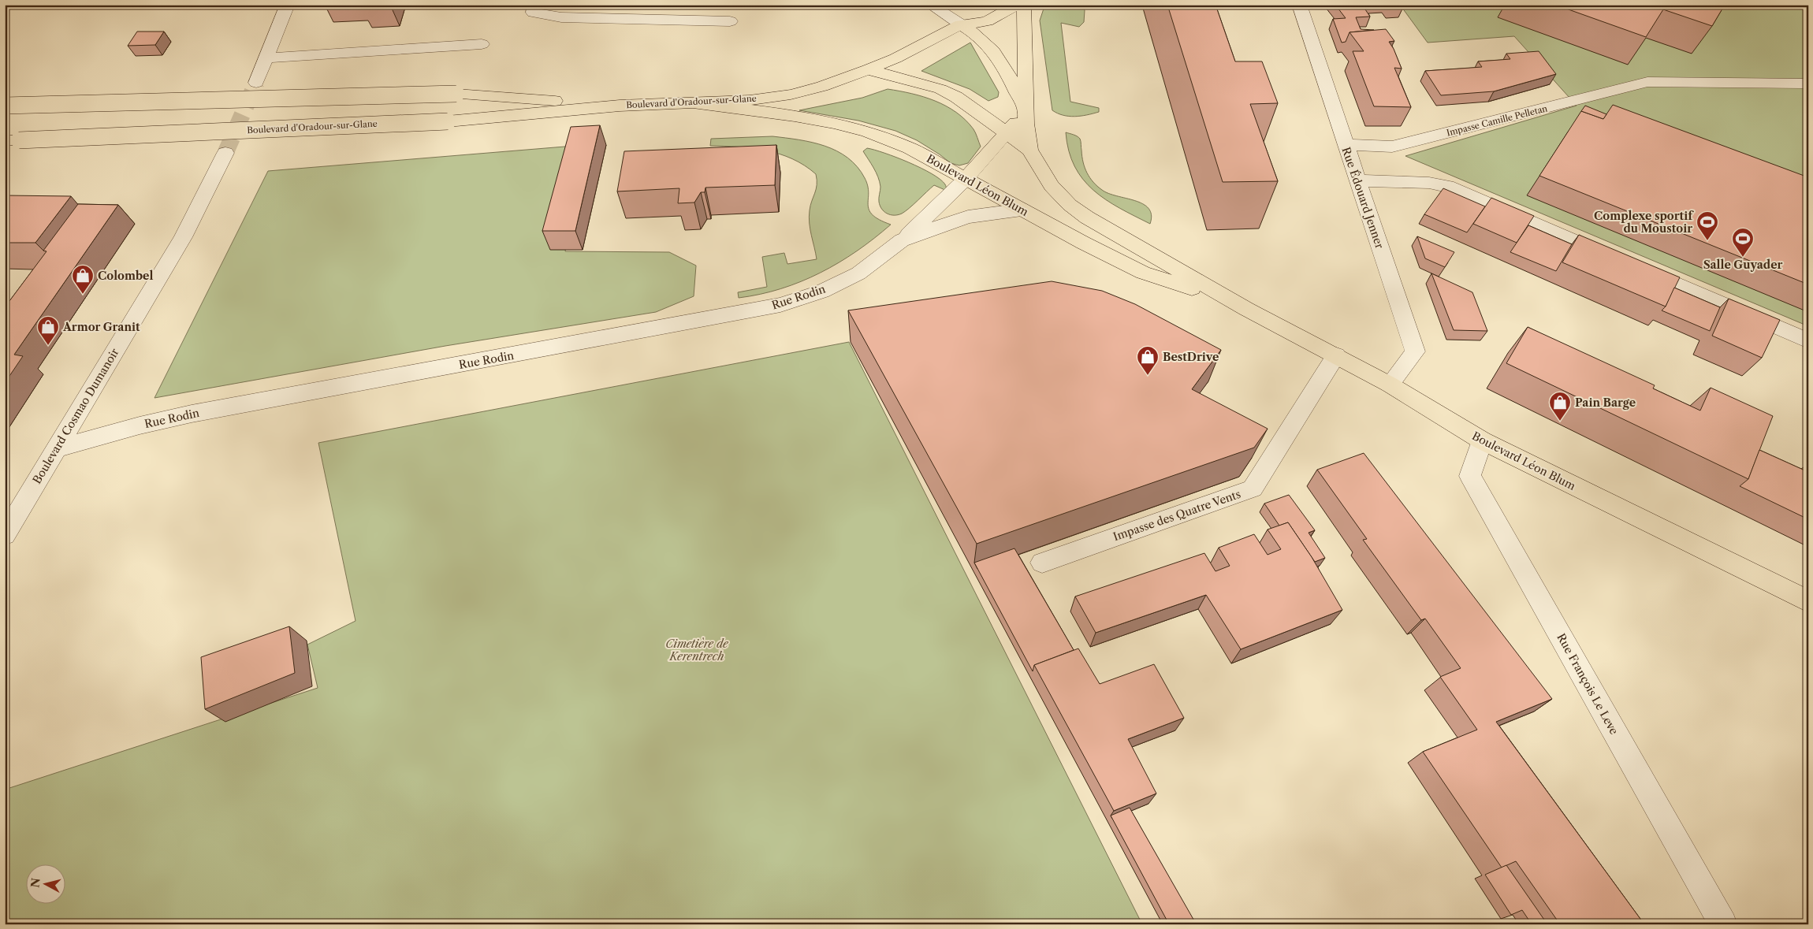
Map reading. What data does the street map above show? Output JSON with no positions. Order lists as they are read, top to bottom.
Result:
{
  "streets": {
    "main road": ["Boulevard d'Oradour-sur-Glane", "Boulevard Léon Blum"],
    "street": [
      "Impasse Camille Pelletan",
      "Rue Édouard Jenner",
      "Rue Rodin",
      "Boulevard Cosmao Dumanoir",
      "Impasse des Quatre Vents",
      "Rue François Le Leve"
    ]
  },
  "crossings": [
    ["Boulevard d'Oradour-sur-Glane", "Boulevard Léon Blum"],
    ["Impasse Camille Pelletan", "Rue Édouard Jenner"],
    ["Boulevard Léon Blum", "Rue Édouard Jenner"],
    ["Boulevard Léon Blum", "Rue Rodin"],
    ["Boulevard Léon Blum", "Impasse des Quatre Vents"],
    ["Boulevard Léon Blum", "Rue François Le Leve"],
    ["Rue Rodin", "Boulevard Cosmao Dumanoir"]
  ],
  "parks": ["Cimetière de Kerentrech"],
  "places": {
    "sports": ["Complexe sportif du Moustoir", "Salle Guyader"],
    "shop": [
      "Colombel",
      "Armor Granit",
      "BestDrive",
      "Pain Barge"
    ]
  },
  "north": "left"
}
